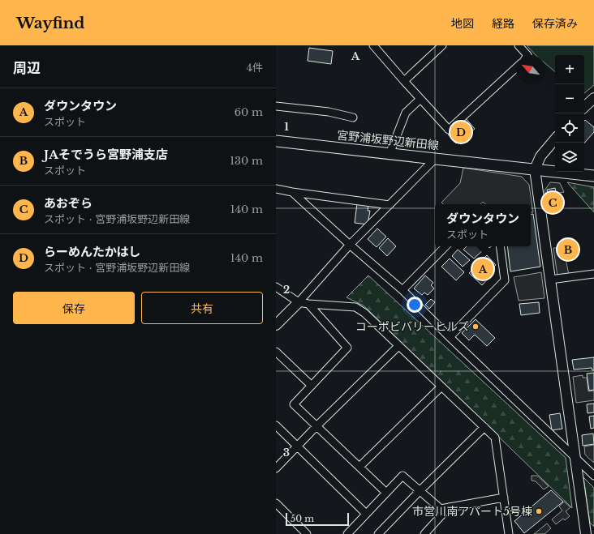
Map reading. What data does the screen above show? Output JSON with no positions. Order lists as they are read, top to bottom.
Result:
{
  "streets": {
    "main road": ["宮野浦坂野辺新田線"]
  },
  "places": ["コーポビバリーヒルズ", "市営川南アパート5号棟"],
  "scale_bar": "50 m",
  "north": "top left",
  "page": {
    "header": "Wayfind",
    "nav": ["地図", "経路", "保存済み"],
    "heading": ["周辺", "4件"],
    "map_buttons": ["+", "−"],
    "list": [
      {
        "mark": "A",
        "name": "ダウンタウン",
        "note": "スポット",
        "value": "60 m"
      },
      {
        "mark": "B",
        "name": "JAそでうら宮野浦支店",
        "note": "スポット",
        "value": "130 m"
      },
      {
        "mark": "C",
        "name": "あおぞら",
        "note": "スポット · 宮野浦坂野辺新田線",
        "value": "140 m"
      },
      {
        "mark": "D",
        "name": "らーめんたかはし",
        "note": "スポット · 宮野浦坂野辺新田線",
        "value": "140 m"
      }
    ],
    "pins": [
      "D",
      "C",
      "B",
      "A"
    ],
    "popup": ["ダウンタウン", "スポット"],
    "buttons": ["保存", "共有"],
    "scale": "50 m"
  },
  "grid": {
    "columns": ["A"],
    "rows": ["1", "2", "3"]
  }
}
